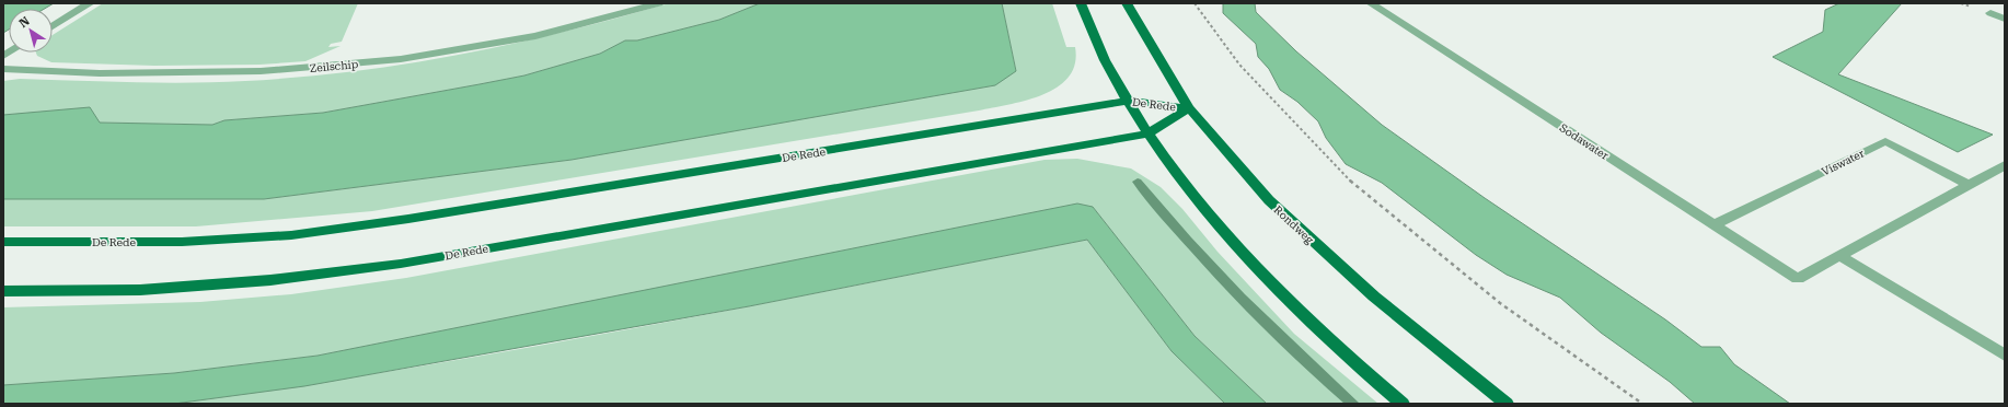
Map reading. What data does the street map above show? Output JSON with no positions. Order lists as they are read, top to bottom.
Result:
{
  "streets": {
    "main road": ["De Rede", "Rondweg"],
    "street": ["Zeilschip", "Sodawater", "Viswater"]
  },
  "crossings": [
    ["De Rede", "Rondweg"],
    ["Sodawater", "Viswater"]
  ],
  "north": "top left"
}
